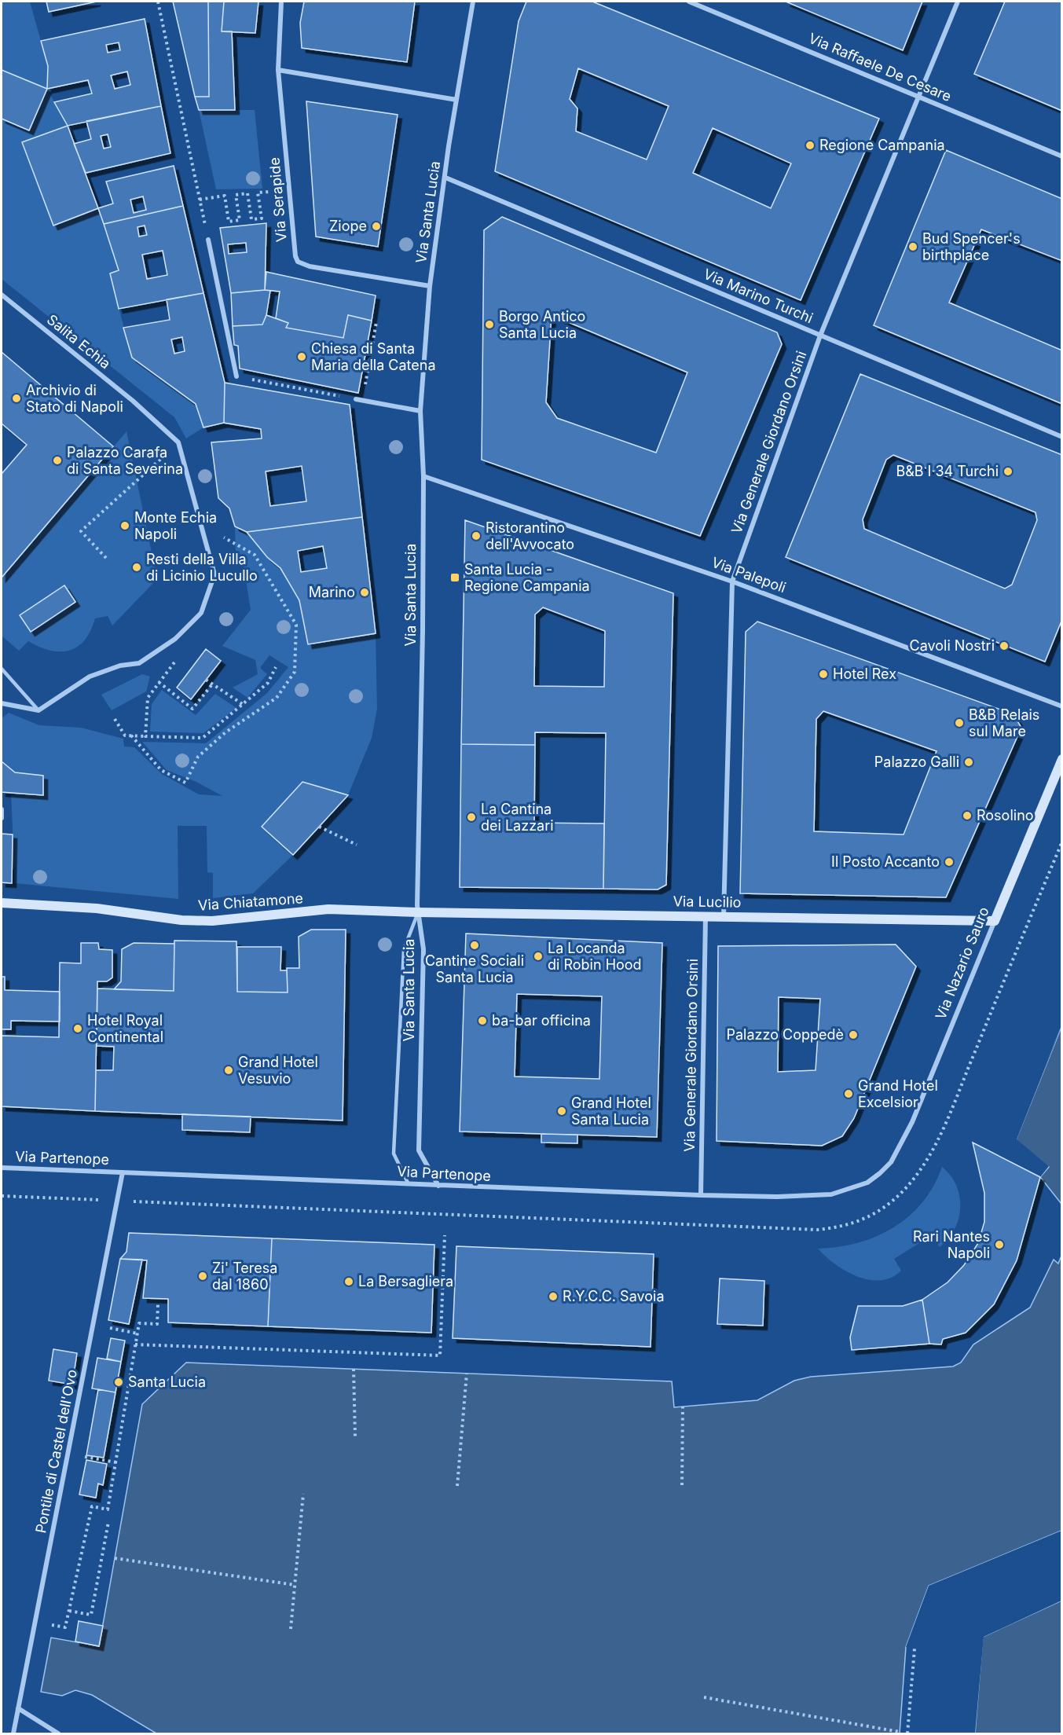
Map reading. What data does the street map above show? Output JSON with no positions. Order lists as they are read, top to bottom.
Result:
{
  "streets": {
    "street": [
      "Via Raffaele De Cesare",
      "Via Serapide",
      "Via Santa Lucia",
      "Via Marino Turchi",
      "Salita Echia",
      "Via Generale Giordano Orsini",
      "Via Palepoli",
      "Via Chiatamone",
      "Via Lucilio",
      "Via Nazario Sauro",
      "Via Partenope",
      "Pontile di Castel dell'Ovo"
    ]
  },
  "crossings": [
    ["Via Raffaele De Cesare", "Via Generale Giordano Orsini"],
    ["Via Serapide", "Via Santa Lucia"],
    ["Via Santa Lucia", "Via Marino Turchi"],
    ["Via Santa Lucia", "Via Palepoli"],
    ["Via Santa Lucia", "Via Chiatamone"],
    ["Via Santa Lucia", "Via Lucilio"],
    ["Via Santa Lucia", "Via Partenope"],
    ["Via Marino Turchi", "Via Generale Giordano Orsini"],
    ["Via Generale Giordano Orsini", "Via Palepoli"],
    ["Via Generale Giordano Orsini", "Via Lucilio"],
    ["Via Generale Giordano Orsini", "Via Partenope"],
    ["Via Chiatamone", "Via Lucilio"],
    ["Via Lucilio", "Via Nazario Sauro"],
    ["Via Nazario Sauro", "Via Partenope"],
    ["Via Partenope", "Pontile di Castel dell'Ovo"]
  ],
  "places": {
    "other": [
      "Regione Campania",
      "Ziope",
      "Bud Spencer's birthplace",
      "Borgo Antico Santa Lucia",
      "Chiesa di Santa Maria della Catena",
      "Archivio di Stato di Napoli",
      "Palazzo Carafa di Santa Severina",
      "B&B I 34 Turchi",
      "Monte Echia Napoli",
      "Ristorantino dell'Avvocato",
      "Resti della Villa di Licinio Lucullo",
      "Marino",
      "Cavoli Nostri",
      "Hotel Rex",
      "B&B Relais sul Mare",
      "Palazzo Galli",
      "Rosolino",
      "La Cantina dei Lazzari",
      "Il Posto Accanto",
      "Cantine Sociali Santa Lucia",
      "La Locanda di Robin Hood",
      "ba-bar officina",
      "Hotel Royal Continental",
      "Palazzo Coppedè",
      "Grand Hotel Vesuvio",
      "Grand Hotel Excelsior",
      "Grand Hotel Santa Lucia",
      "Rari Nantes Napoli",
      "Zi' Teresa dal 1860",
      "La Bersagliera",
      "R.Y.C.C. Savoia",
      "Santa Lucia"
    ],
    "transit": ["Santa Lucia - Regione Campania"]
  }
}
